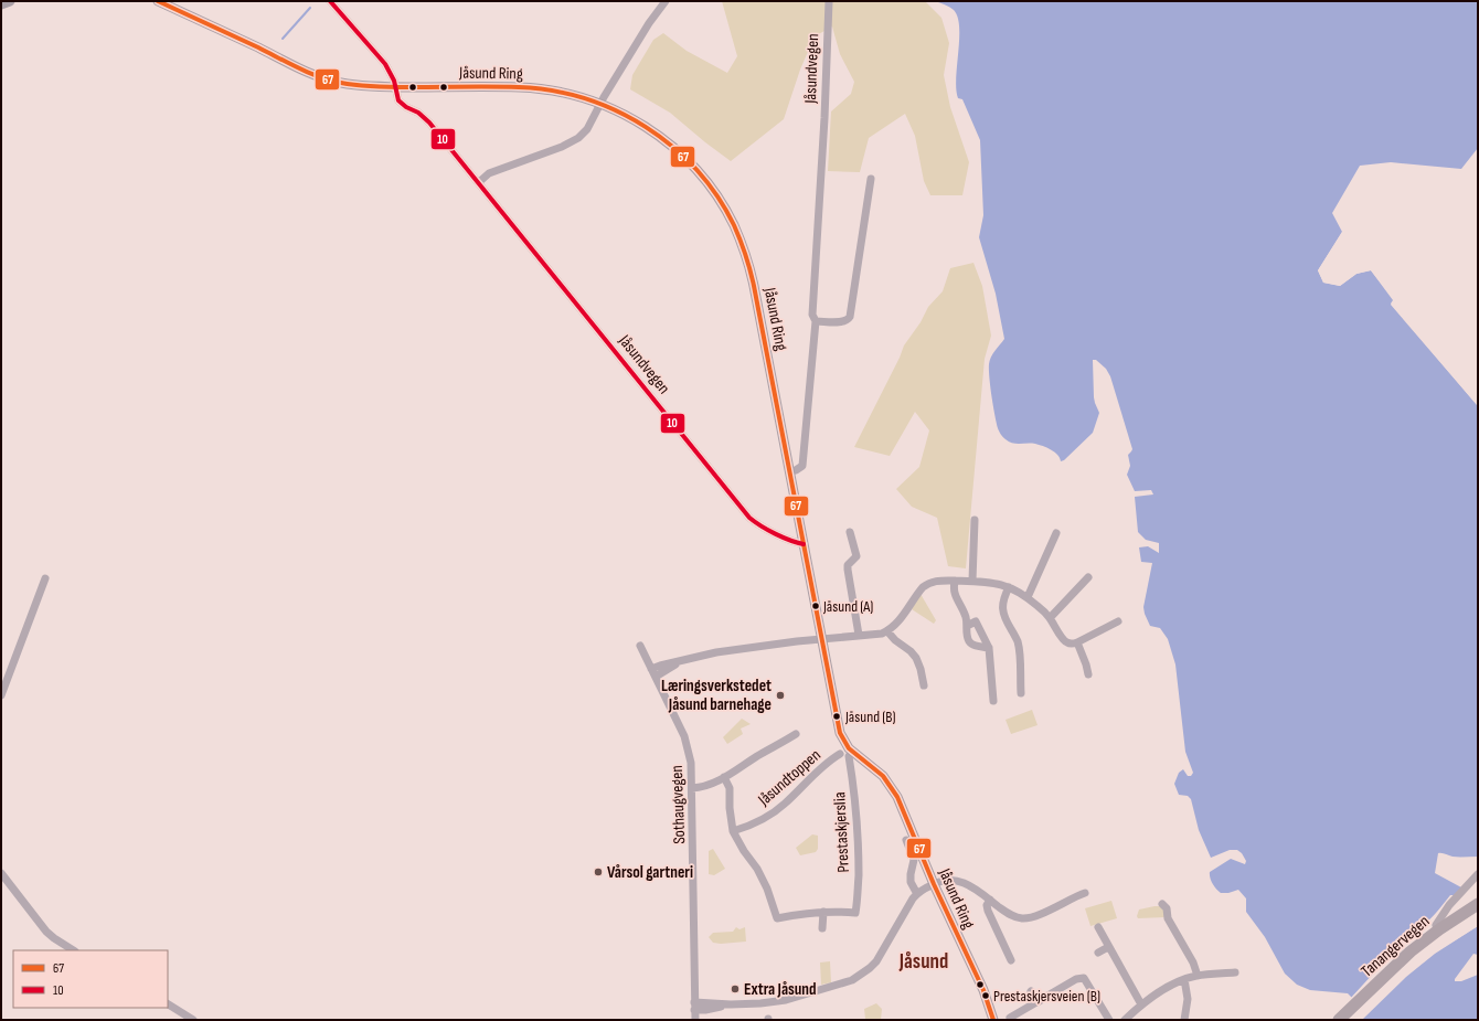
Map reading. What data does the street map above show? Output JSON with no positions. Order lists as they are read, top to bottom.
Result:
{
  "streets": {
    "main road": ["Jåsund Ring", "Tanangervegen"],
    "street": [
      "Jåsundvegen",
      "Jåsundtoppen",
      "Sothaugvegen",
      "Prestaskjerslia"
    ]
  },
  "crossings": [
    ["Jåsundvegen", "Jåsund Ring"],
    ["Jåsund Ring", "Prestaskjerslia"],
    ["Jåsundtoppen", "Sothaugvegen"],
    ["Jåsundtoppen", "Prestaskjerslia"]
  ],
  "districts": ["Jåsund"],
  "places": [
    "Jåsund (A)",
    "Læringsverkstedet Jåsund barnehage",
    "Jåsund (B)",
    "Vårsol gartneri",
    "Extra Jåsund",
    "Prestaskjersveien (B)"
  ],
  "lines": ["transit line 67", "transit line 10"],
  "legend": ["67", "10"]
}
